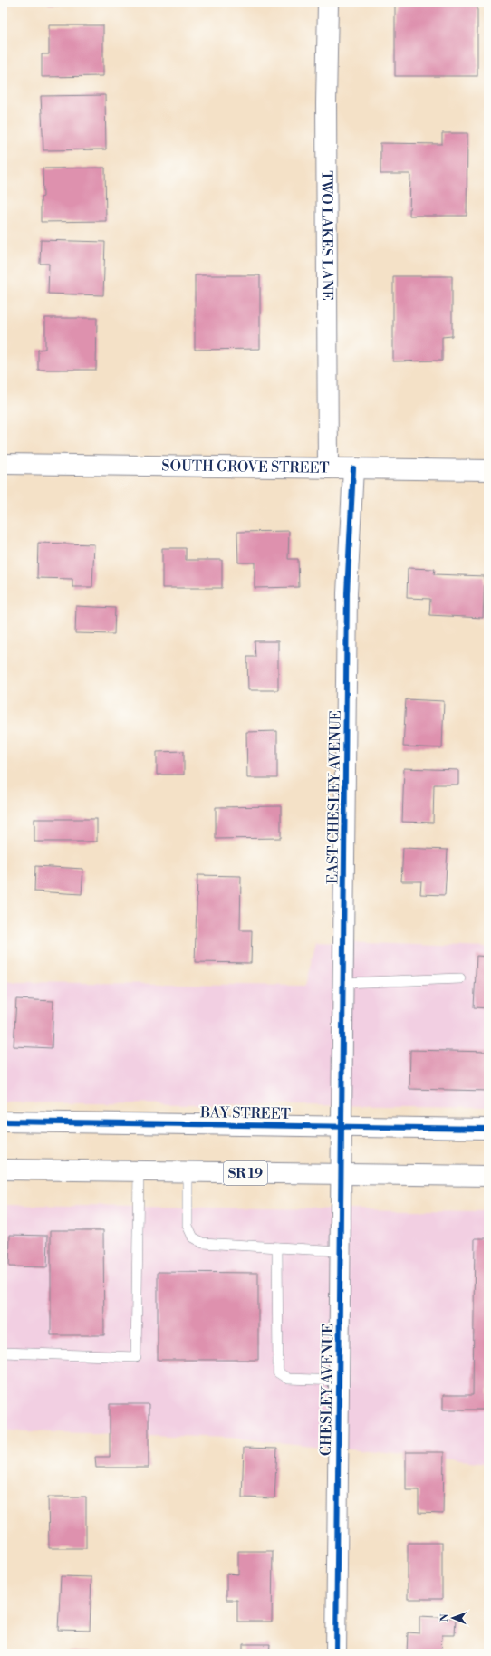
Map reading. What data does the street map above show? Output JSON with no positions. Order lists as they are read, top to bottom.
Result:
{
  "streets": {
    "street": [
      "TWO LAKES LANE",
      "SOUTH GROVE STREET",
      "EAST CHESLEY AVENUE",
      "BAY STREET",
      "SR 19",
      "CHESLEY AVENUE"
    ]
  },
  "crossings": [
    ["TWO LAKES LANE", "SOUTH GROVE STREET"],
    ["SOUTH GROVE STREET", "EAST CHESLEY AVENUE"],
    ["EAST CHESLEY AVENUE", "BAY STREET"],
    ["EAST CHESLEY AVENUE", "CHESLEY AVENUE"],
    ["BAY STREET", "CHESLEY AVENUE"],
    ["SR 19", "CHESLEY AVENUE"]
  ],
  "north": "left"
}
